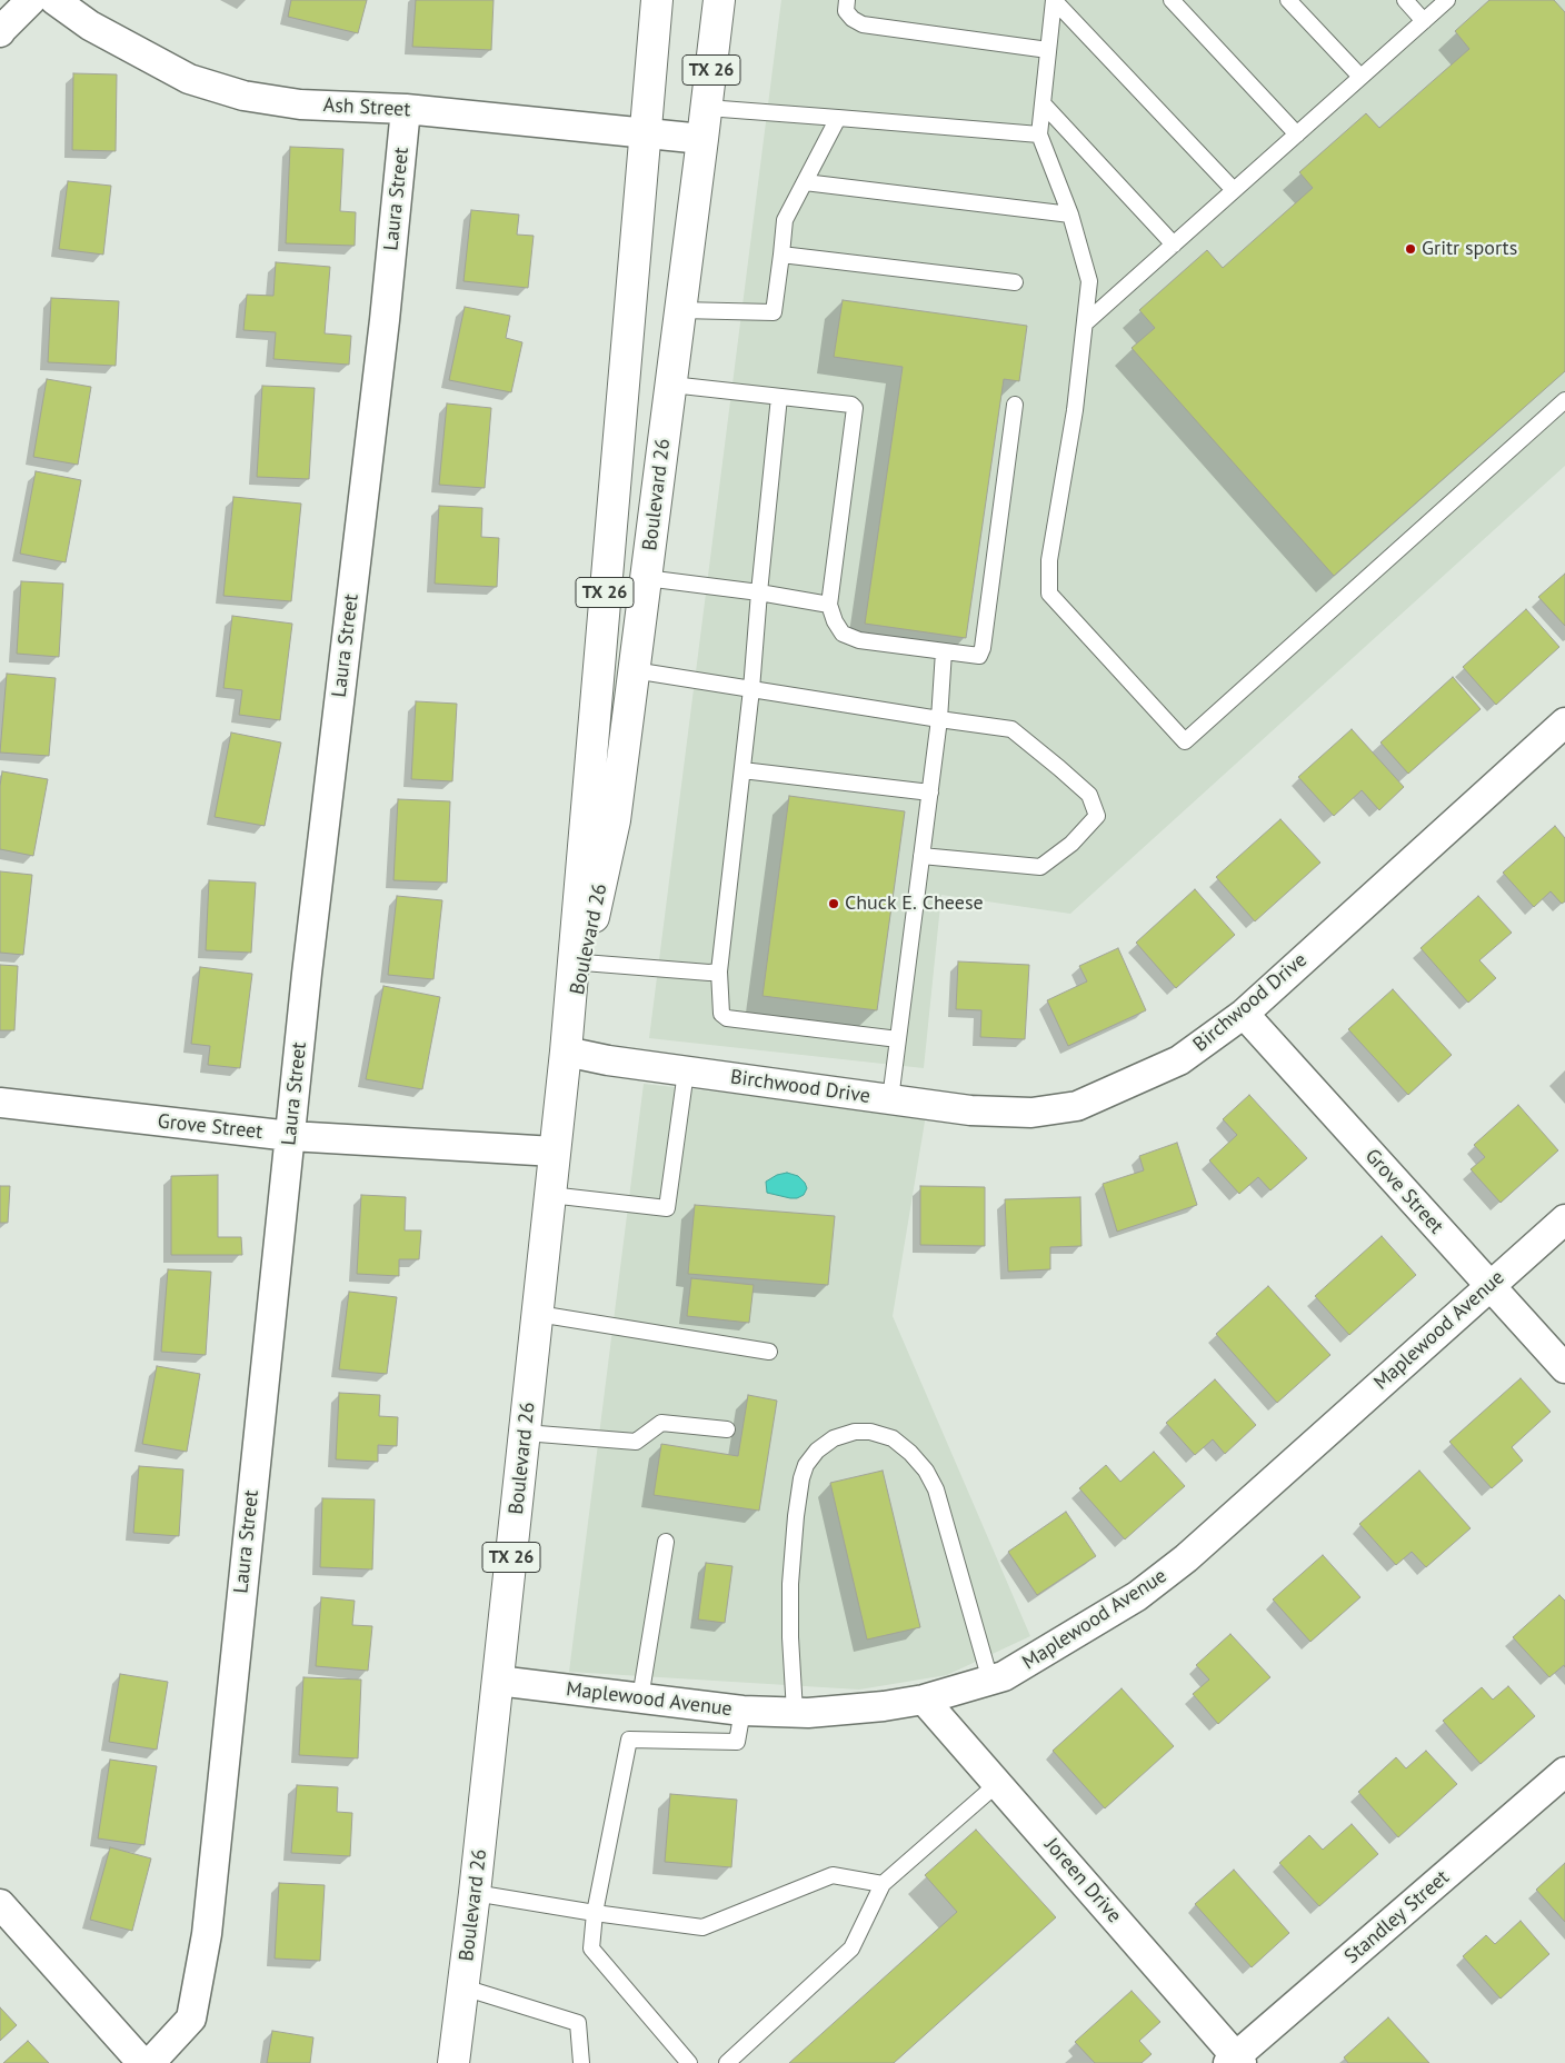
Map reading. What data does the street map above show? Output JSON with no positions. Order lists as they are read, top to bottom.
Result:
{
  "streets": {
    "main road": ["TX 26", "Boulevard 26"],
    "street": [
      "Ash Street",
      "Laura Street",
      "Birchwood Drive",
      "Grove Street",
      "Maplewood Avenue",
      "Joreen Drive",
      "Standley Street"
    ]
  },
  "crossings": [
    ["Ash Street", "Laura Street"],
    ["Ash Street", "Boulevard 26"],
    ["Laura Street", "Grove Street"],
    ["Boulevard 26", "Birchwood Drive"],
    ["Boulevard 26", "Grove Street"],
    ["Boulevard 26", "Maplewood Avenue"],
    ["Birchwood Drive", "Grove Street"],
    ["Grove Street", "Maplewood Avenue"],
    ["Maplewood Avenue", "Joreen Drive"],
    ["Joreen Drive", "Standley Street"]
  ],
  "places": ["Gritr sports", "Chuck E. Cheese"]
}
